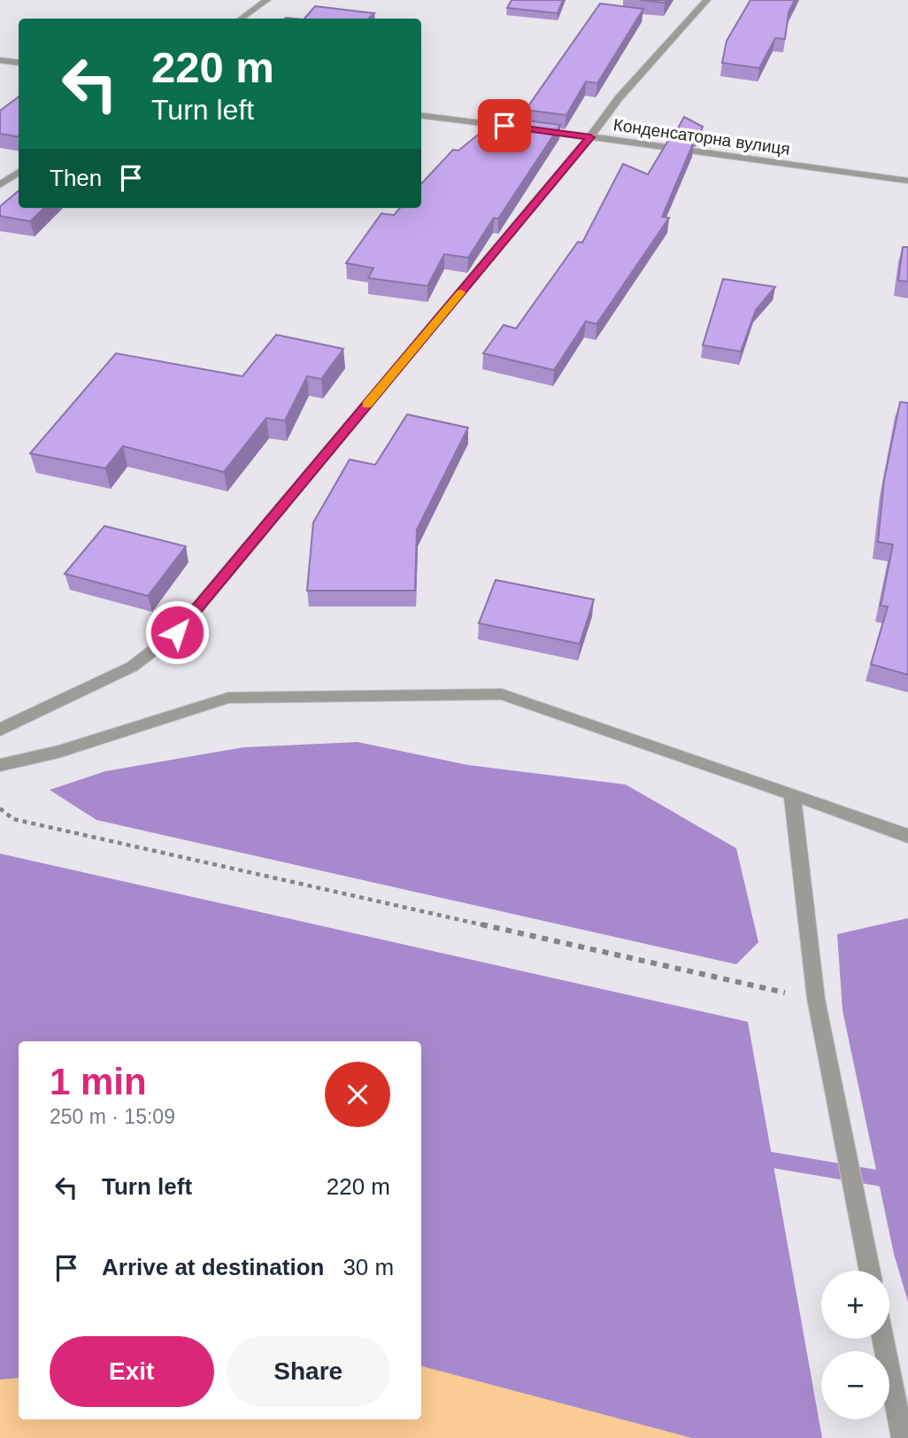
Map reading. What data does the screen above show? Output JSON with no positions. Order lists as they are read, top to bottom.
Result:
{
  "streets": {
    "street": ["Конденсаторна вулиця"]
  },
  "page": {
    "turn": ["220 m", "Turn left"],
    "then": "Then",
    "heading": ["1 min", "250 m · 15:09"],
    "list": [
      {
        "name": "Turn left",
        "value": "220 m"
      },
      {
        "name": "Arrive at destination",
        "value": "30 m"
      }
    ],
    "map_buttons": ["+", "−"],
    "buttons": ["Exit", "Share"]
  }
}
